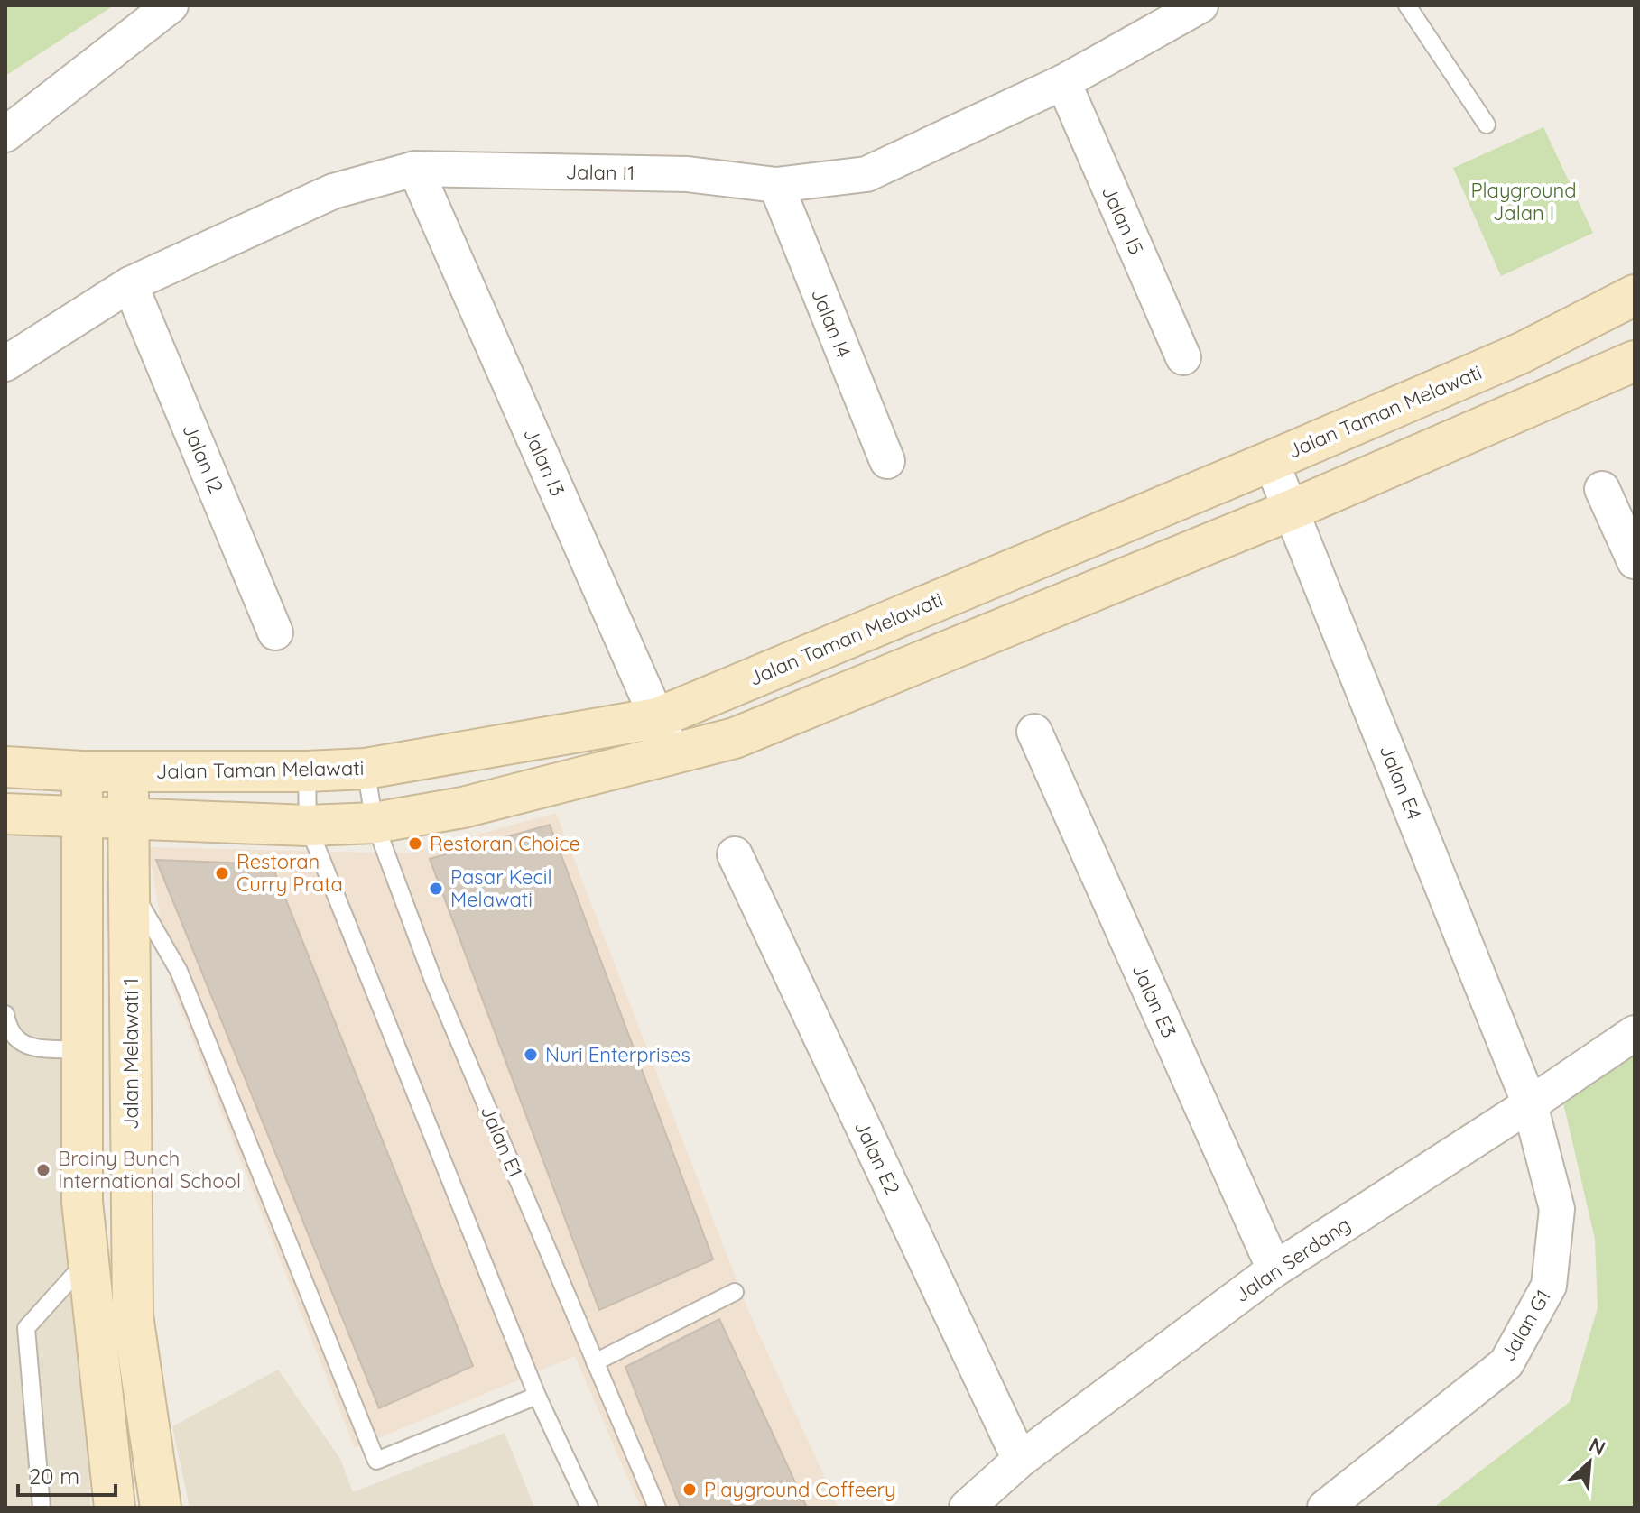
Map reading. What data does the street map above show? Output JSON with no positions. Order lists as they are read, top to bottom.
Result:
{
  "streets": {
    "main road": ["Jalan Taman Melawati", "Jalan Melawati 1"],
    "street": [
      "Jalan I1",
      "Jalan I5",
      "Jalan I4",
      "Jalan I2",
      "Jalan I3",
      "Jalan E4",
      "Jalan E3",
      "Jalan E2",
      "Jalan Serdang",
      "Jalan G1"
    ],
    "lane": ["Jalan E1"]
  },
  "crossings": [
    ["Jalan I1", "Jalan I5"],
    ["Jalan I1", "Jalan I4"],
    ["Jalan I1", "Jalan I2"],
    ["Jalan I1", "Jalan I3"],
    ["Jalan Taman Melawati", "Jalan I3"],
    ["Jalan Taman Melawati", "Jalan E4"],
    ["Jalan Taman Melawati", "Jalan Melawati 1"],
    ["Jalan Taman Melawati", "Jalan E1"],
    ["Jalan E4", "Jalan Serdang"],
    ["Jalan E4", "Jalan G1"],
    ["Jalan E3", "Jalan Serdang"],
    ["Jalan E2", "Jalan Serdang"],
    ["Jalan Serdang", "Jalan G1"]
  ],
  "parks": ["Playground Jalan I"],
  "places": [
    "Restoran Choice",
    "Restoran Curry Prata",
    "Pasar Kecil Melawati",
    "Nuri Enterprises",
    "Brainy Bunch International School",
    "Playground Coffeery"
  ],
  "scale_bar": "20 m",
  "north": "top right"
}
